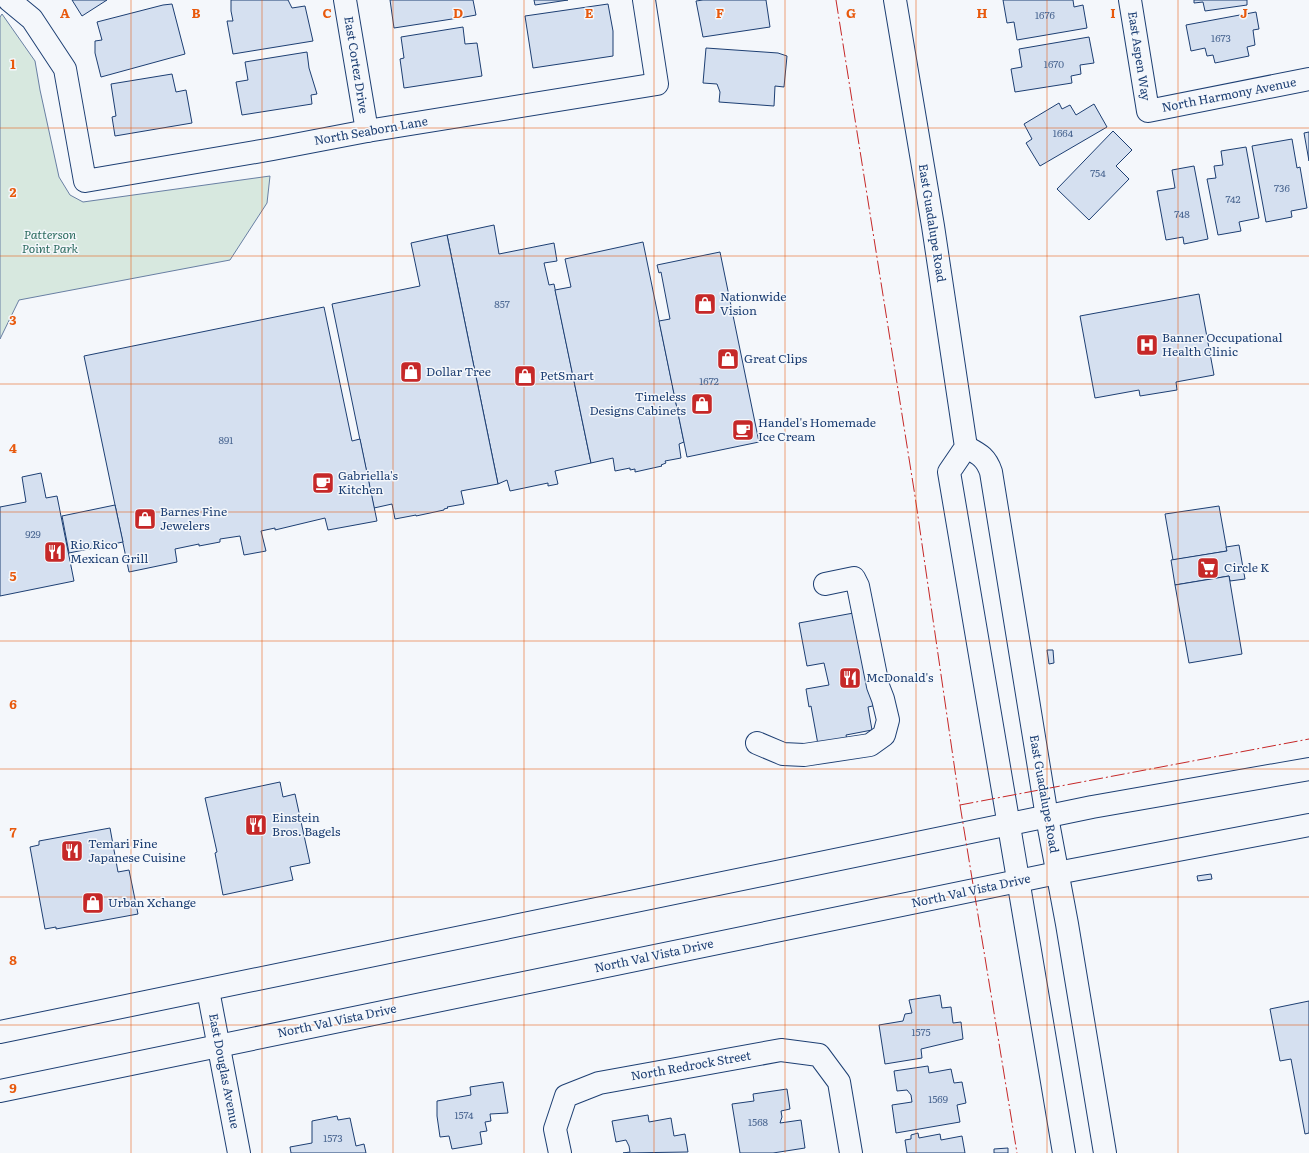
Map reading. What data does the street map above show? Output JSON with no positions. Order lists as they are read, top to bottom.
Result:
{
  "streets": {
    "main road": [
      "East Aspen Way",
      "East Cortez Drive",
      "North Harmony Avenue",
      "North Seaborn Lane",
      "East Guadalupe Road",
      "North Val Vista Drive",
      "North Redrock Street",
      "East Douglas Avenue"
    ]
  },
  "crossings": [
    ["East Aspen Way", "North Harmony Avenue"],
    ["East Cortez Drive", "North Seaborn Lane"],
    ["East Guadalupe Road", "North Val Vista Drive"],
    ["North Val Vista Drive", "East Douglas Avenue"]
  ],
  "parks": ["Patterson Point Park"],
  "places": {
    "shop": [
      "Nationwide Vision",
      "Great Clips",
      "Dollar Tree",
      "PetSmart",
      "Timeless Designs Cabinets",
      "Barnes Fine Jewelers",
      "Urban Xchange"
    ],
    "hospital": ["Banner Occupational Health Clinic"],
    "cafe": ["Handel's Homemade Ice Cream", "Gabriella's Kitchen"],
    "restaurant": [
      "Rio Rico Mexican Grill",
      "McDonald's",
      "Einstein Bros. Bagels",
      "Temari Fine Japanese Cuisine"
    ],
    "supermarket": ["Circle K"]
  },
  "house_numbers": [
    "1676",
    "1673",
    "1670",
    "1664",
    "754",
    "736",
    "742",
    "748",
    "857",
    "1672",
    "891",
    "929",
    "1575",
    "1569",
    "1574",
    "1568",
    "1573"
  ],
  "grid": {
    "columns": [
      "A",
      "B",
      "C",
      "D",
      "E",
      "F",
      "G",
      "H",
      "I",
      "J"
    ],
    "rows": [
      "1",
      "2",
      "3",
      "4",
      "5",
      "6",
      "7",
      "8",
      "9"
    ]
  }
}
